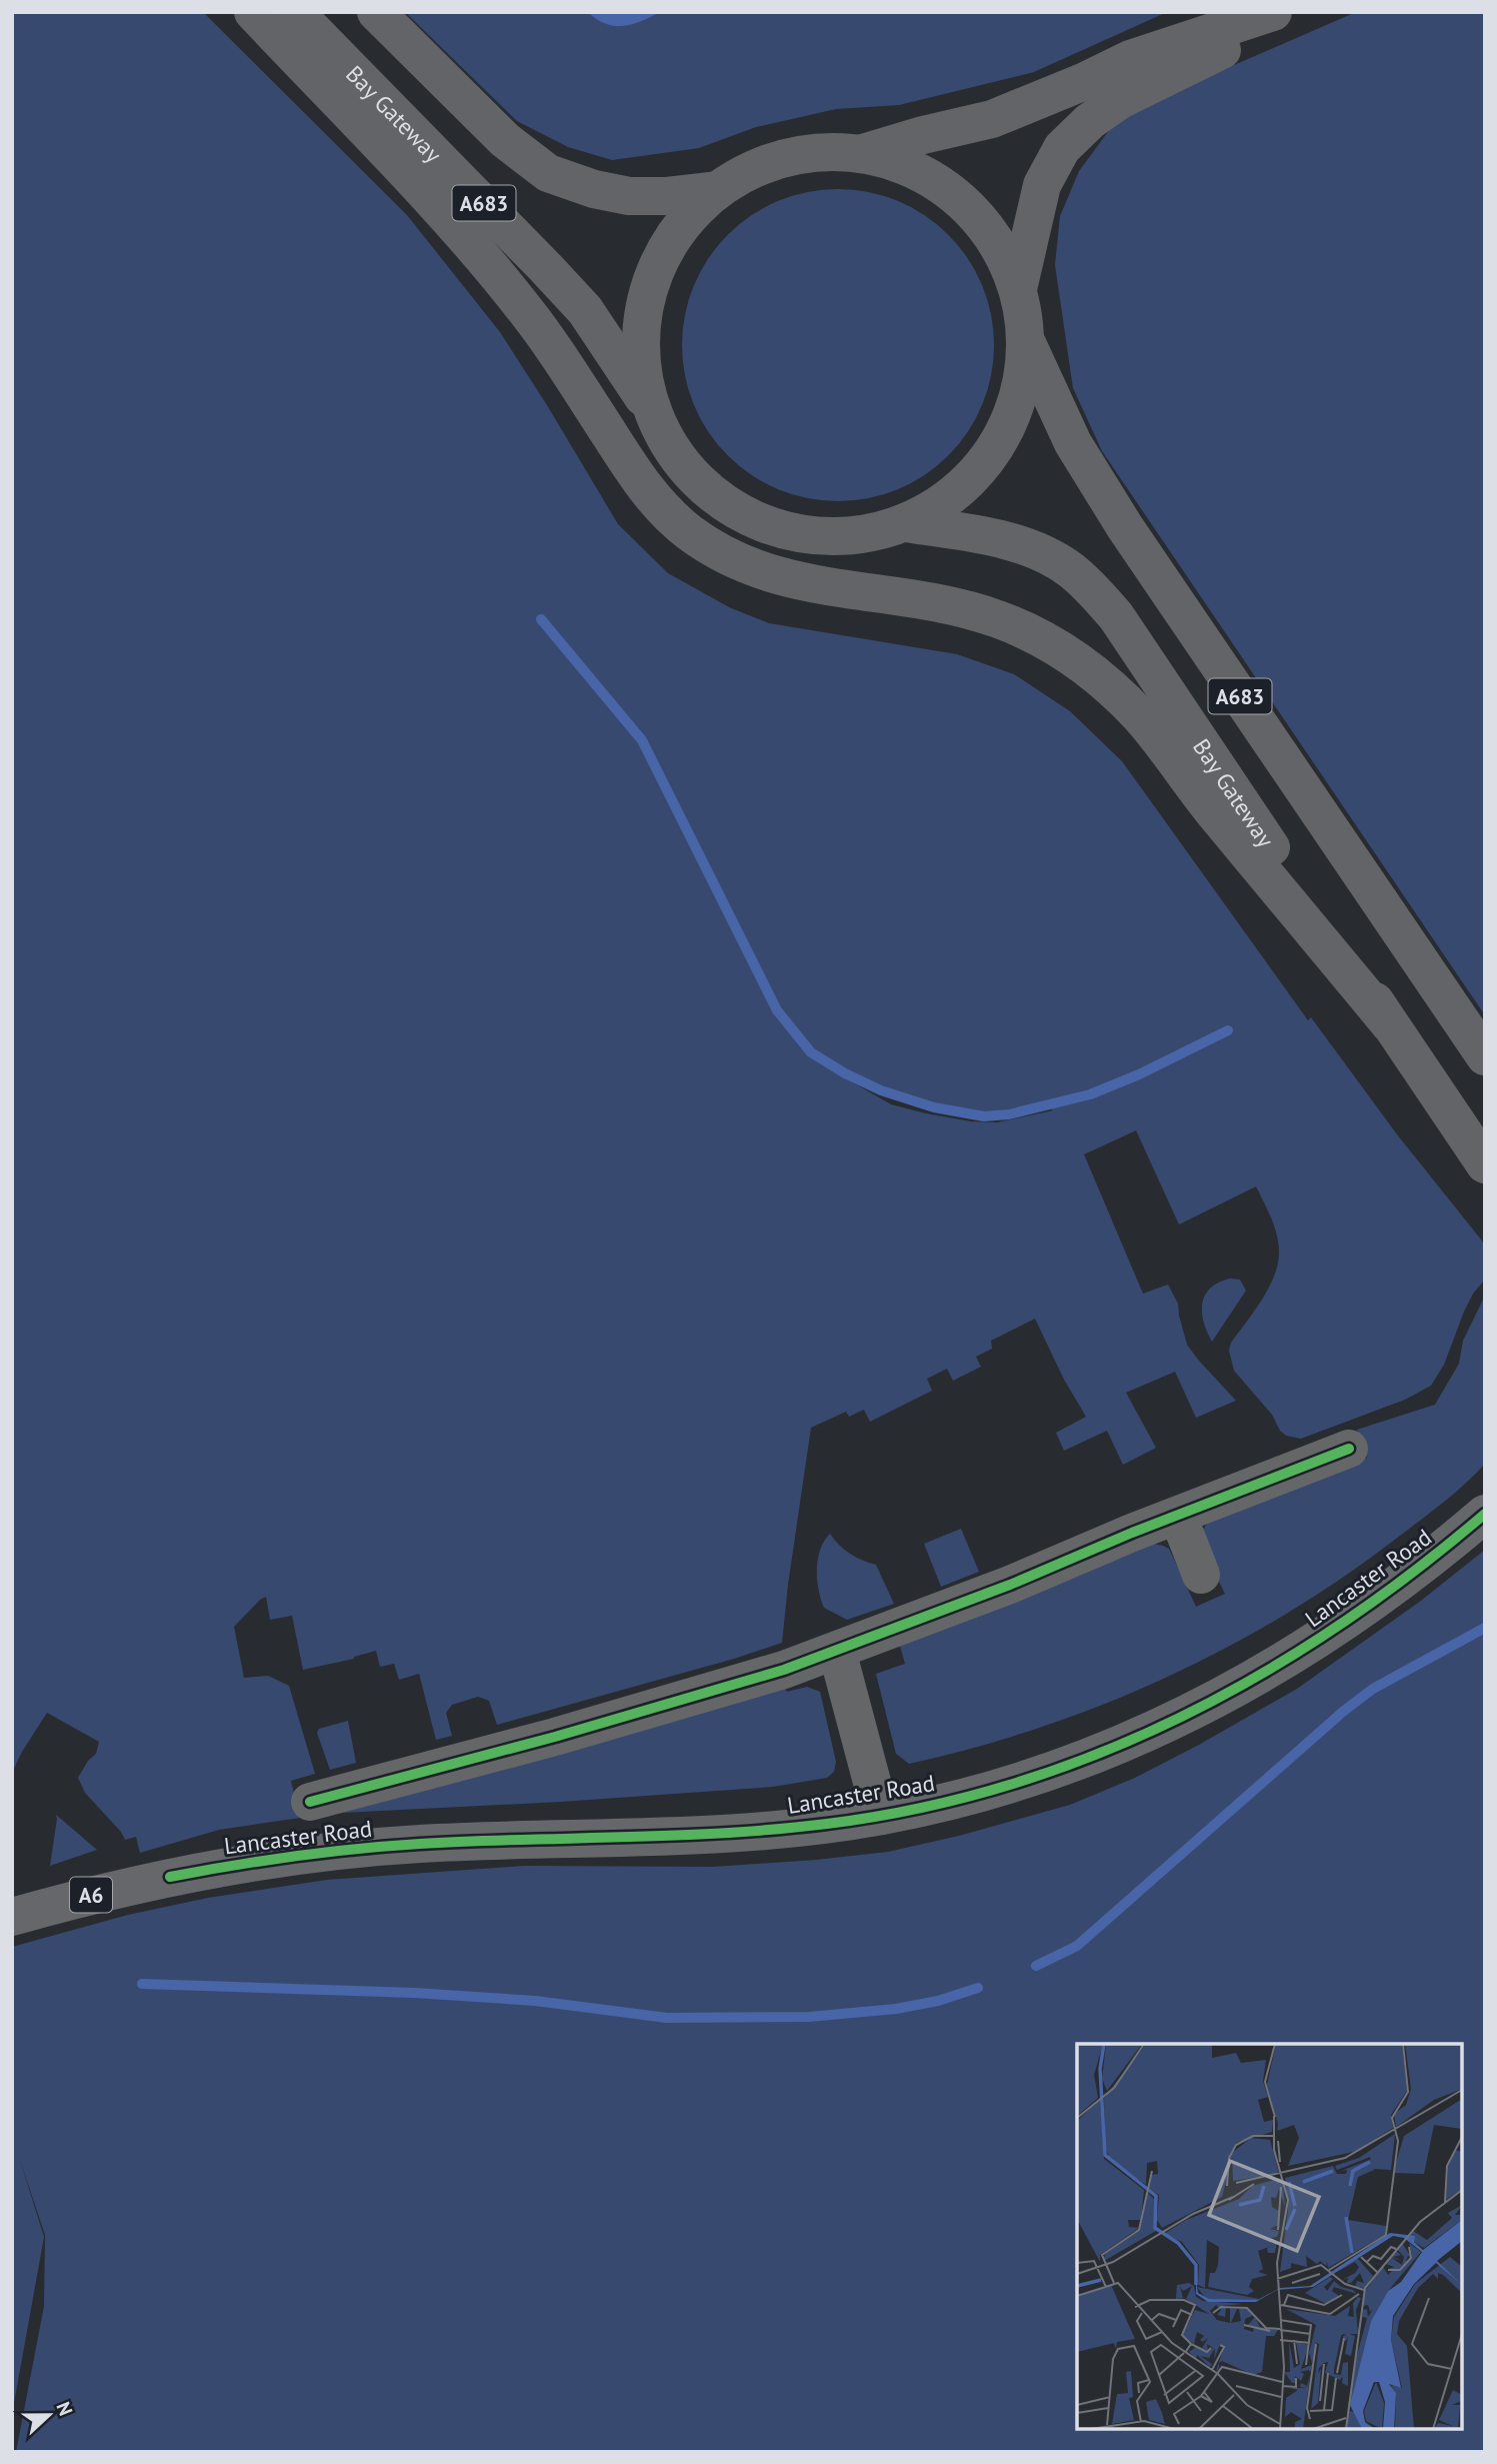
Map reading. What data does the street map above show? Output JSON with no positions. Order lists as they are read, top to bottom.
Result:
{
  "streets": {
    "highway": ["Bay Gateway", "A683"],
    "main road": ["Lancaster Road", "A6"]
  },
  "north": "right"
}
